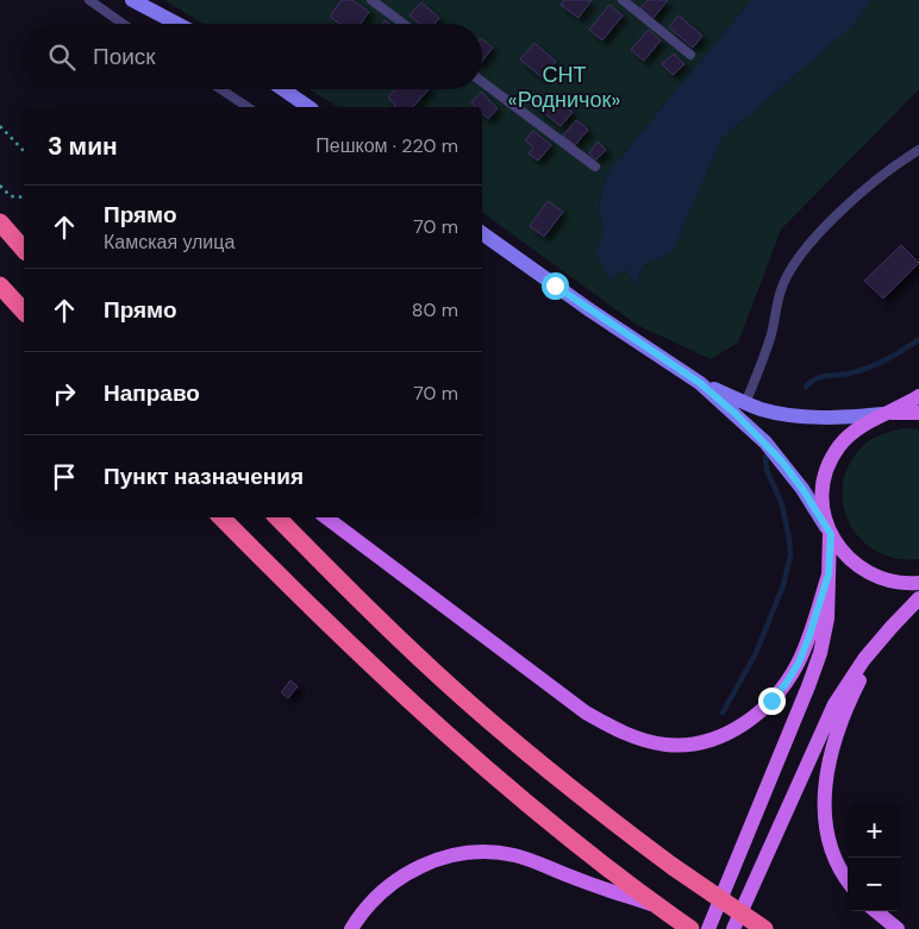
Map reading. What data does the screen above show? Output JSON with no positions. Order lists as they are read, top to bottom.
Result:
{
  "parks": ["СНТ «Родничок»"],
  "page": {
    "search": "Поиск",
    "heading": ["3 мин", "Пешком · 220 m"],
    "list": [
      ["Прямо", "Камская улица", "70 m"],
      ["Прямо", "80 m"],
      ["Направо", "70 m"],
      "Пункт назначения"
    ],
    "map_buttons": ["+", "−"]
  }
}
